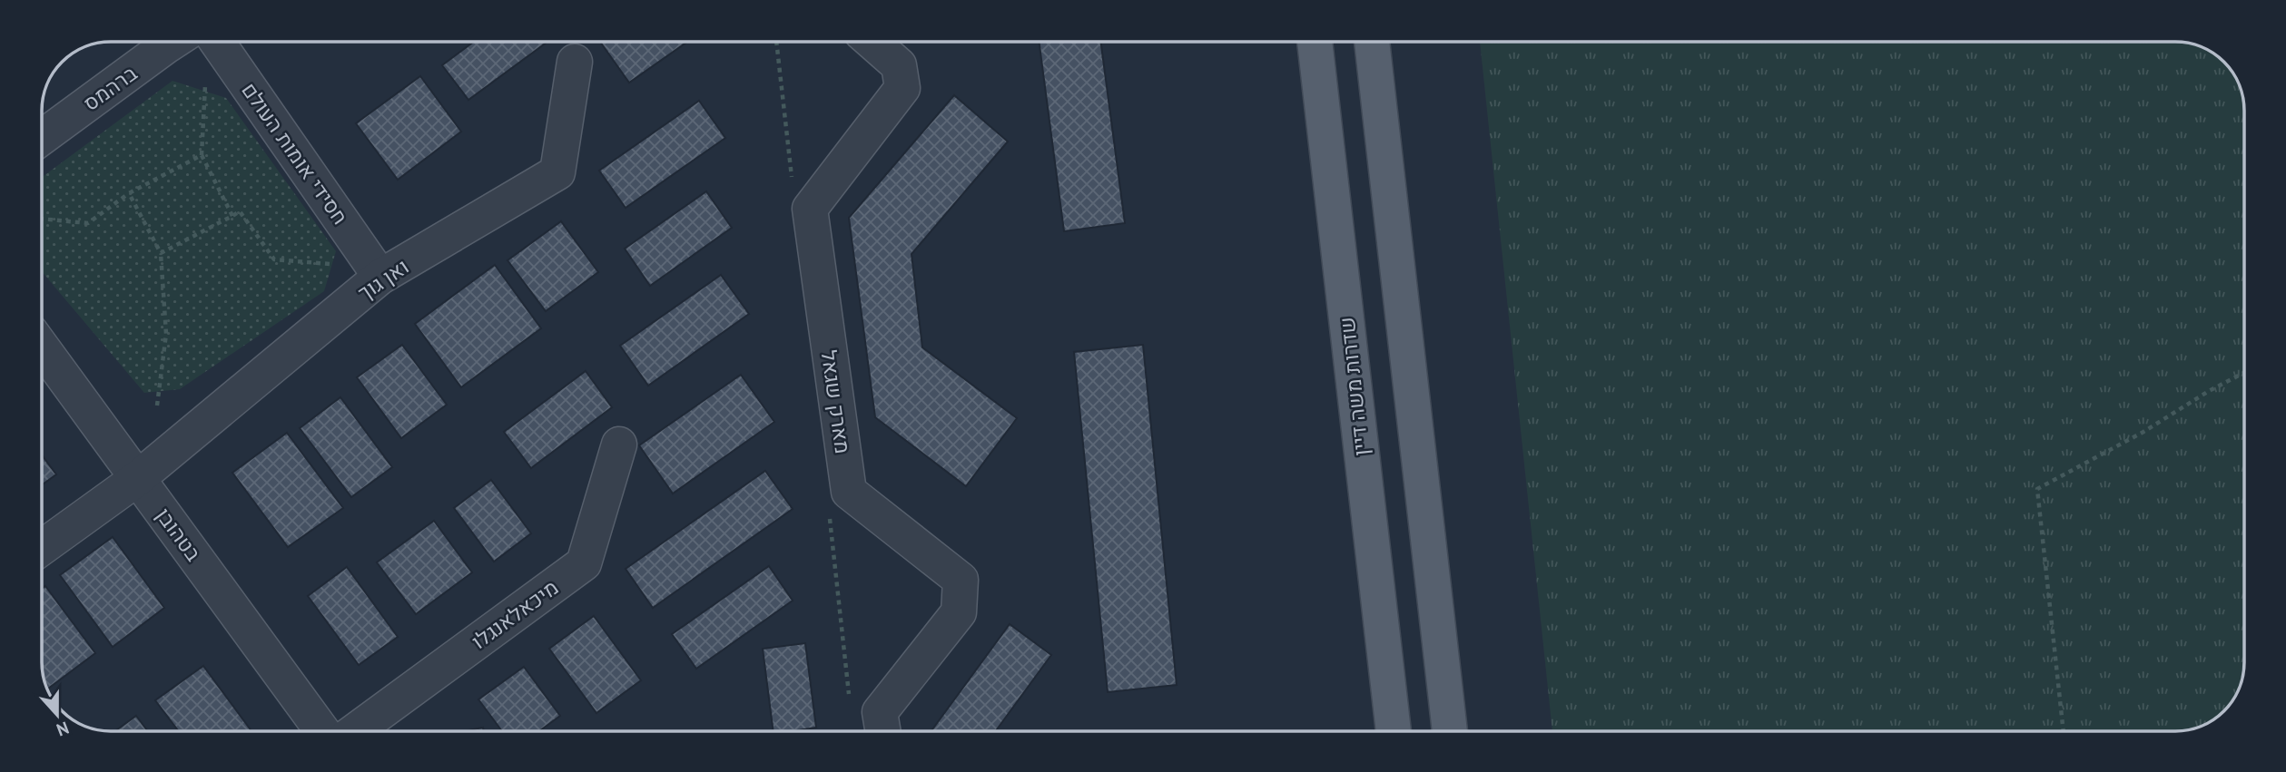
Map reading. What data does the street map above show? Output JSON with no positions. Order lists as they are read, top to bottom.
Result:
{
  "streets": {
    "main road": ["שדרות משה דיין"],
    "street": [
      "ברהמס",
      "חסידי אומות העולם",
      "ואן גוך",
      "מארק שגאל",
      "בטהובן",
      "מיכאלאנגלו"
    ]
  },
  "crossings": [
    ["חסידי אומות העולם", "ואן גוך"],
    ["ואן גוך", "בטהובן"]
  ],
  "north": "bottom"
}
